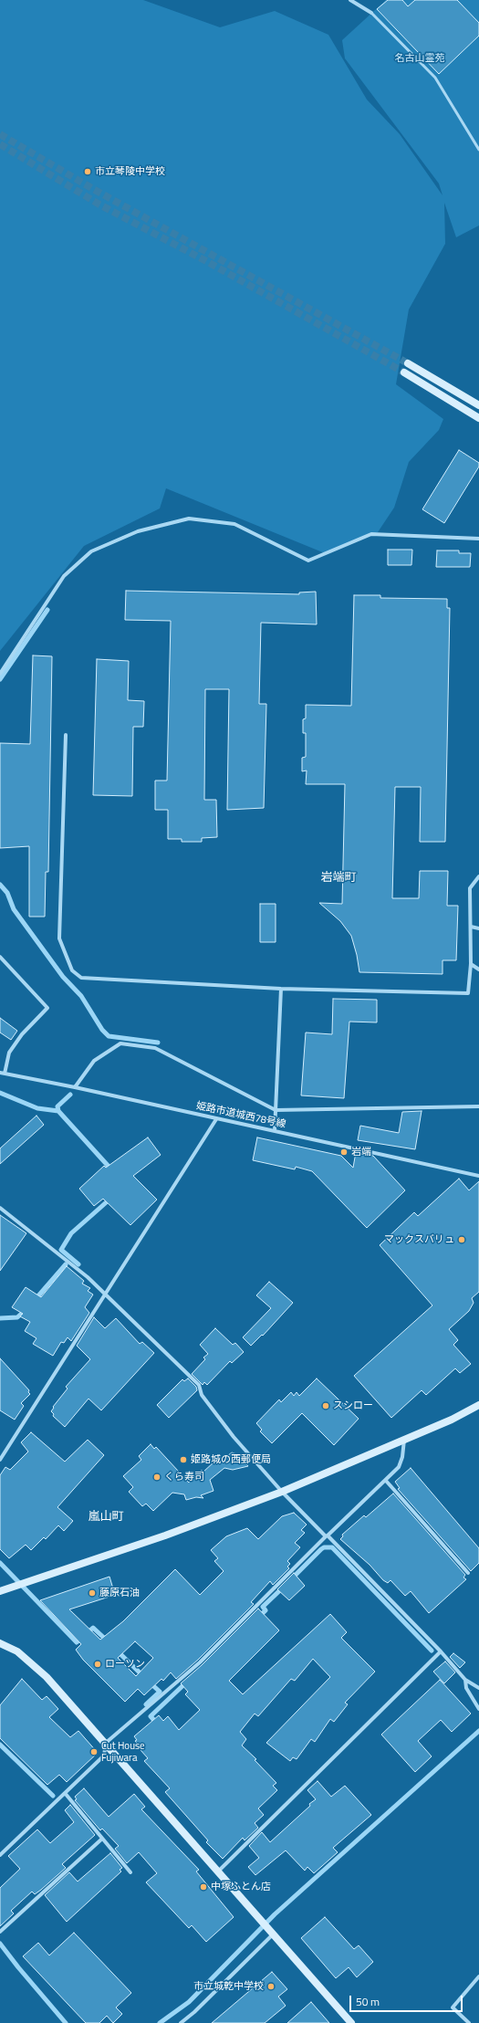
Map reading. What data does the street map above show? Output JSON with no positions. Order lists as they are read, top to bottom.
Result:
{
  "streets": {
    "street": ["姫路市道城西78号線"]
  },
  "districts": ["岩端町", "嵐山町"],
  "parks": ["名古山霊苑"],
  "places": [
    "市立琴陵中学校",
    "岩端",
    "マックスバリュ",
    "スシロー",
    "姫路城の西郵便局",
    "くら寿司",
    "藤原石油",
    "ローソン",
    "Cut House Fujiwara",
    "中塚ふとん店",
    "市立城乾中学校"
  ],
  "scale_bar": "50 m"
}
